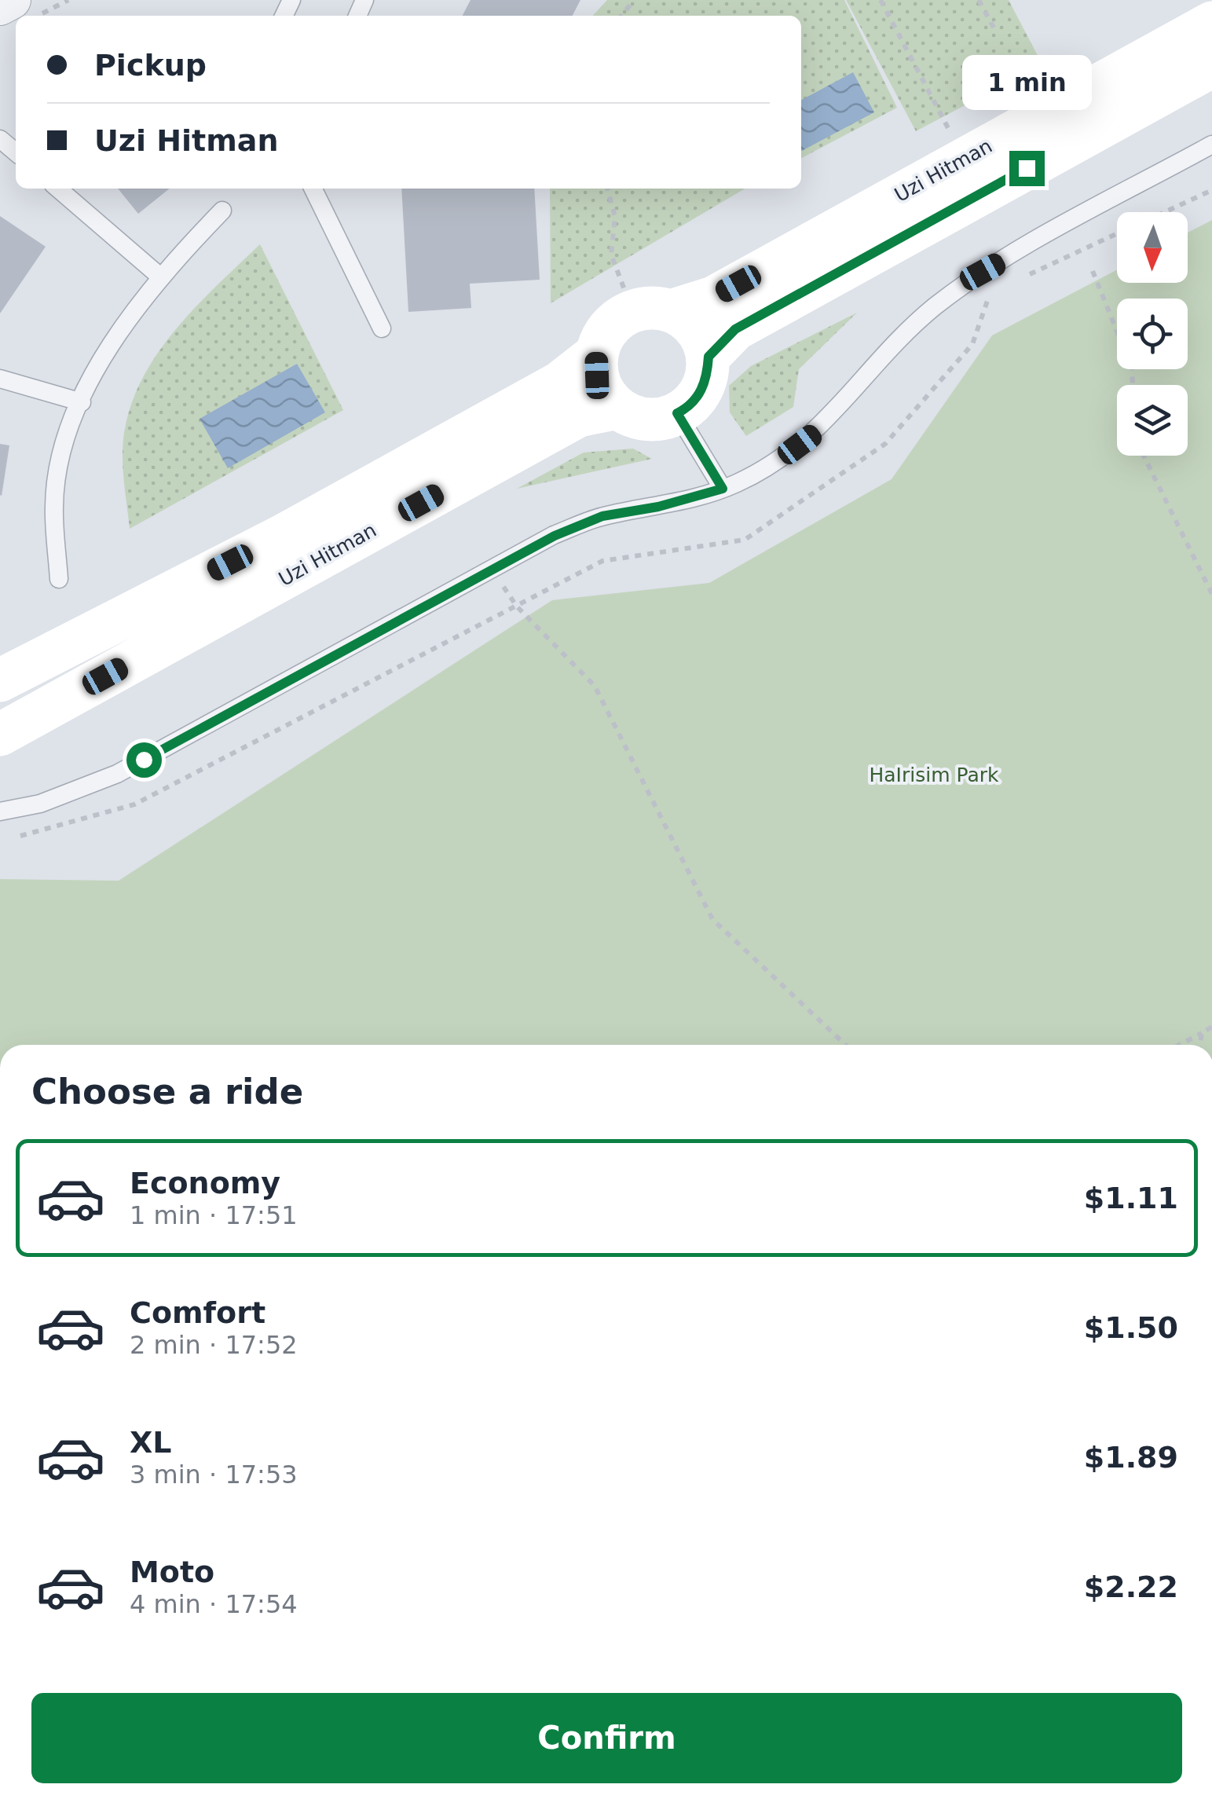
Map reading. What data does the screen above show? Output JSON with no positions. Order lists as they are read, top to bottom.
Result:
{
  "streets": {
    "street": ["Uzi Hitman"]
  },
  "parks": ["HaIrisim Park"],
  "north": "bottom",
  "page": {
    "banner": ["Pickup", "Uzi Hitman"],
    "bubble": "1 min",
    "heading": "Choose a ride",
    "list": [
      {
        "name": "Economy",
        "note": "1 min · 17:51",
        "value": "$1.11"
      },
      {
        "name": "Comfort",
        "note": "2 min · 17:52",
        "value": "$1.50"
      },
      {
        "name": "XL",
        "note": "3 min · 17:53",
        "value": "$1.89"
      },
      {
        "name": "Moto",
        "note": "4 min · 17:54",
        "value": "$2.22"
      }
    ],
    "buttons": "Confirm"
  }
}
